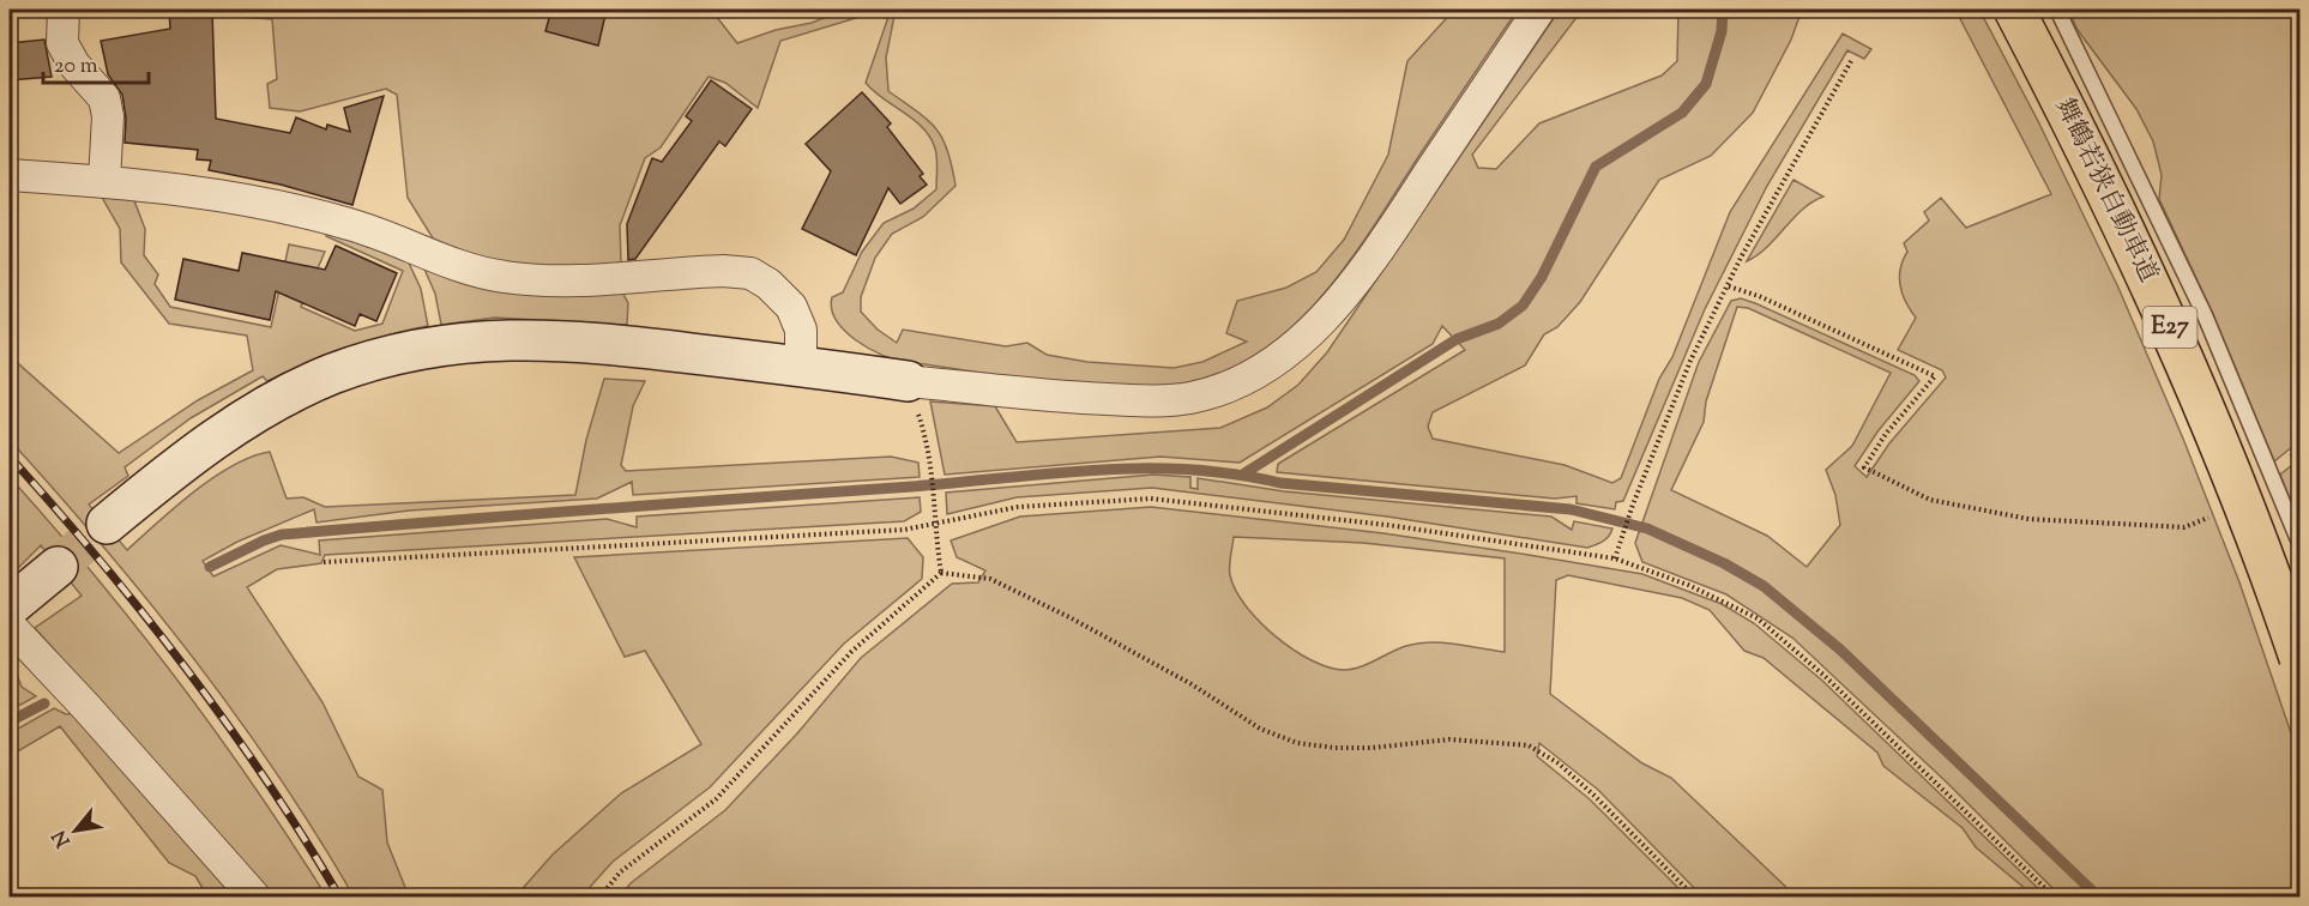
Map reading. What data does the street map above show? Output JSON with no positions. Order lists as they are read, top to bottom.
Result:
{
  "streets": {
    "highway": ["舞鶴若狭自動車道", "E27"]
  },
  "scale_bar": "20 m",
  "north": "bottom left"
}
